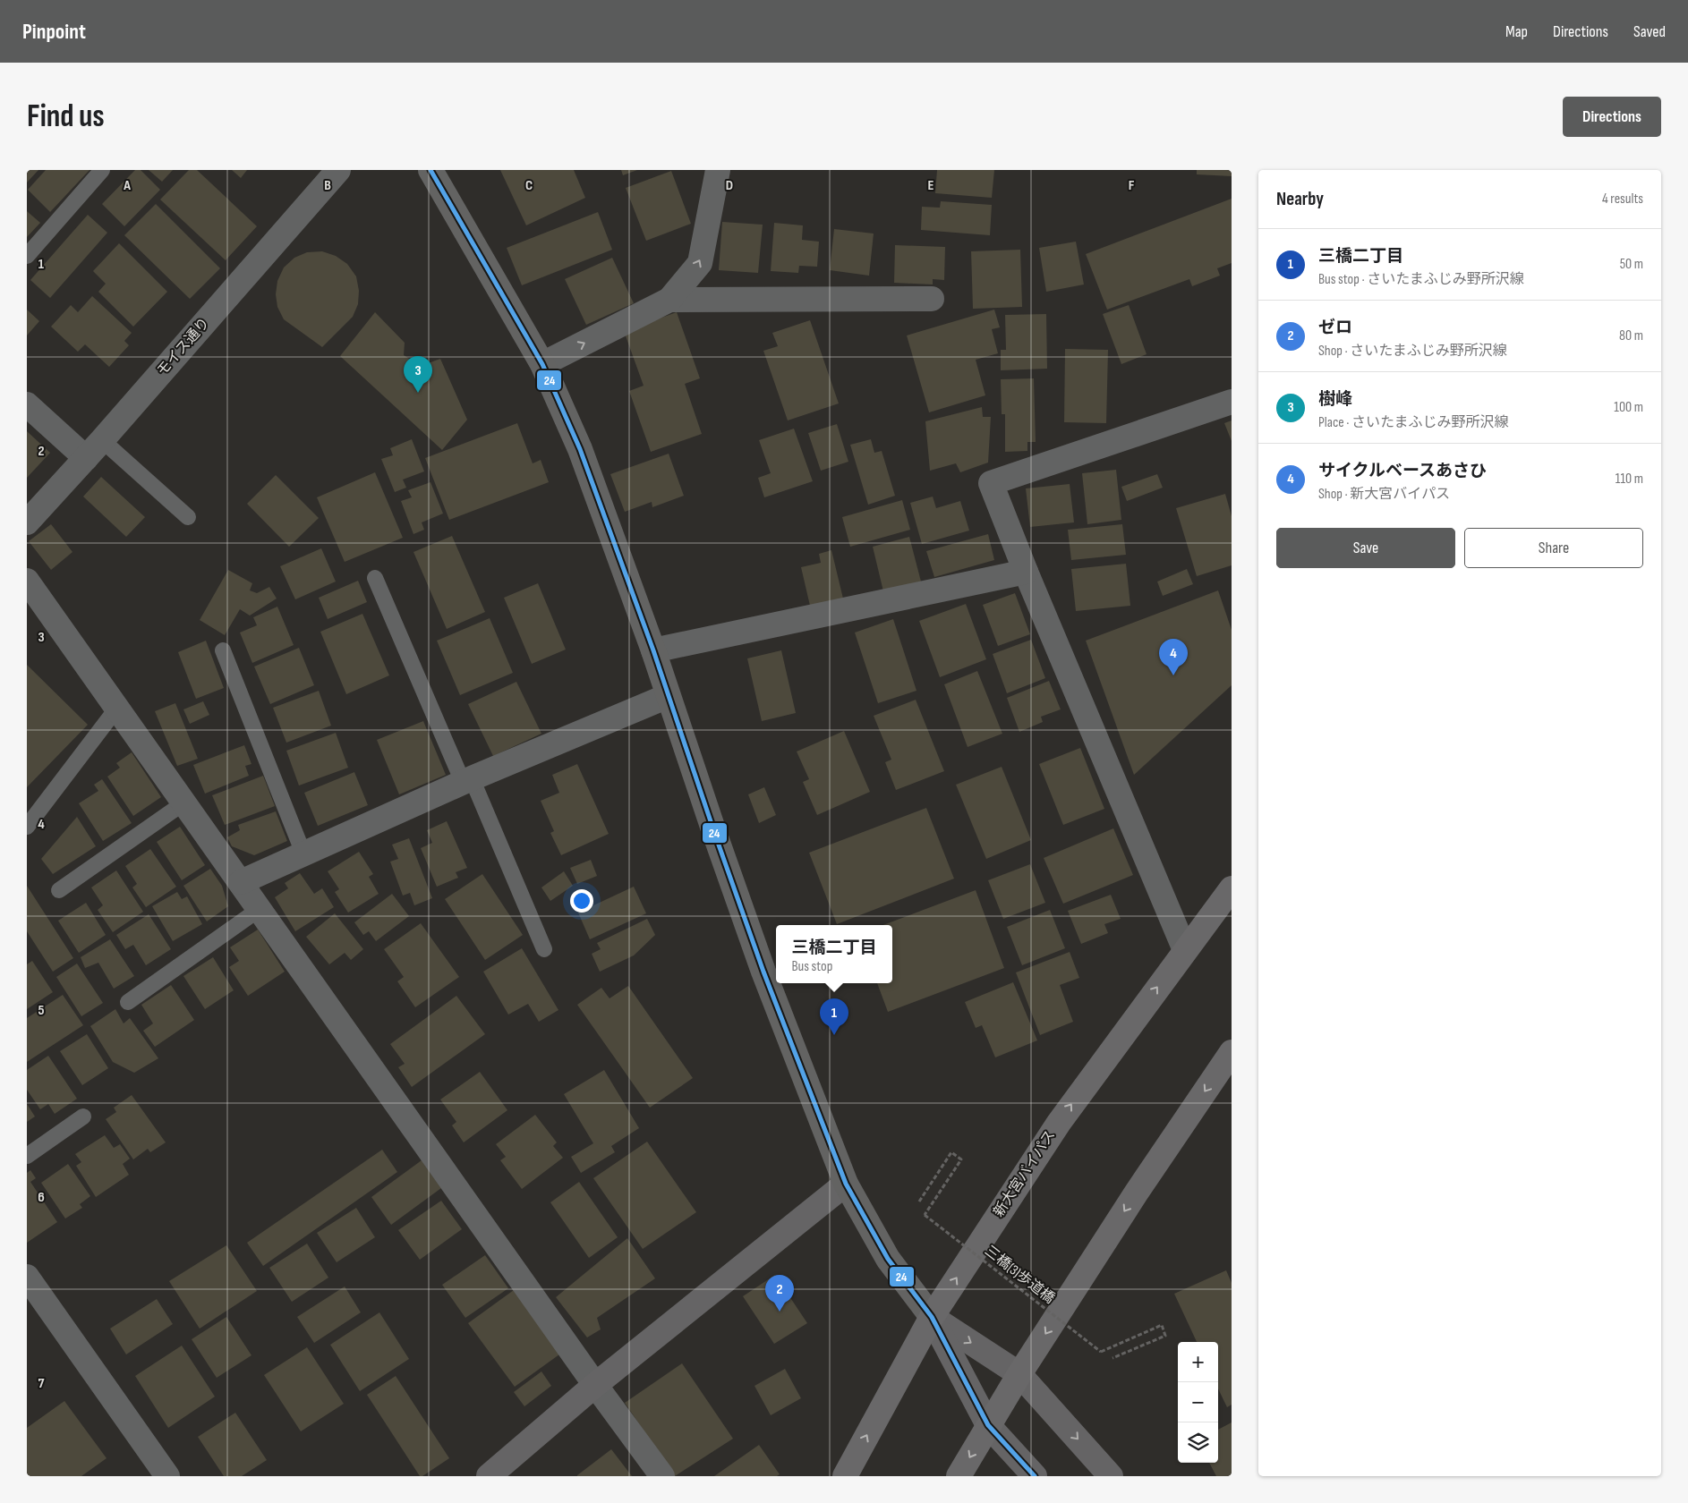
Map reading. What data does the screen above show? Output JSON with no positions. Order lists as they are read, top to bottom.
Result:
{
  "streets": {
    "highway": ["新大宮バイパス"],
    "street": ["モイス通り"],
    "path": ["三橋(3)歩道橋"]
  },
  "lines": ["transit line 24"],
  "page": {
    "header": "Pinpoint",
    "nav": ["Map", "Directions", "Saved"],
    "buttons": [
      "Directions",
      ["Save", "Share"]
    ],
    "title": "Find us",
    "heading": ["Nearby", "4 results"],
    "list": [
      {
        "mark": "1",
        "name": "三橋二丁目",
        "note": "Bus stop · さいたまふじみ野所沢線",
        "value": "50 m"
      },
      {
        "mark": "2",
        "name": "ゼロ",
        "note": "Shop · さいたまふじみ野所沢線",
        "value": "80 m"
      },
      {
        "mark": "3",
        "name": "樹峰",
        "note": "Place · さいたまふじみ野所沢線",
        "value": "100 m"
      },
      {
        "mark": "4",
        "name": "サイクルベースあさひ",
        "note": "Shop · 新大宮バイパス",
        "value": "110 m"
      }
    ],
    "pins": [
      "3",
      "4",
      "1",
      "2"
    ],
    "popup": ["三橋二丁目", "Bus stop"],
    "map_buttons": ["+", "−"]
  },
  "grid": {
    "columns": [
      "A",
      "B",
      "C",
      "D",
      "E",
      "F"
    ],
    "rows": [
      "1",
      "2",
      "3",
      "4",
      "5",
      "6",
      "7"
    ]
  }
}
